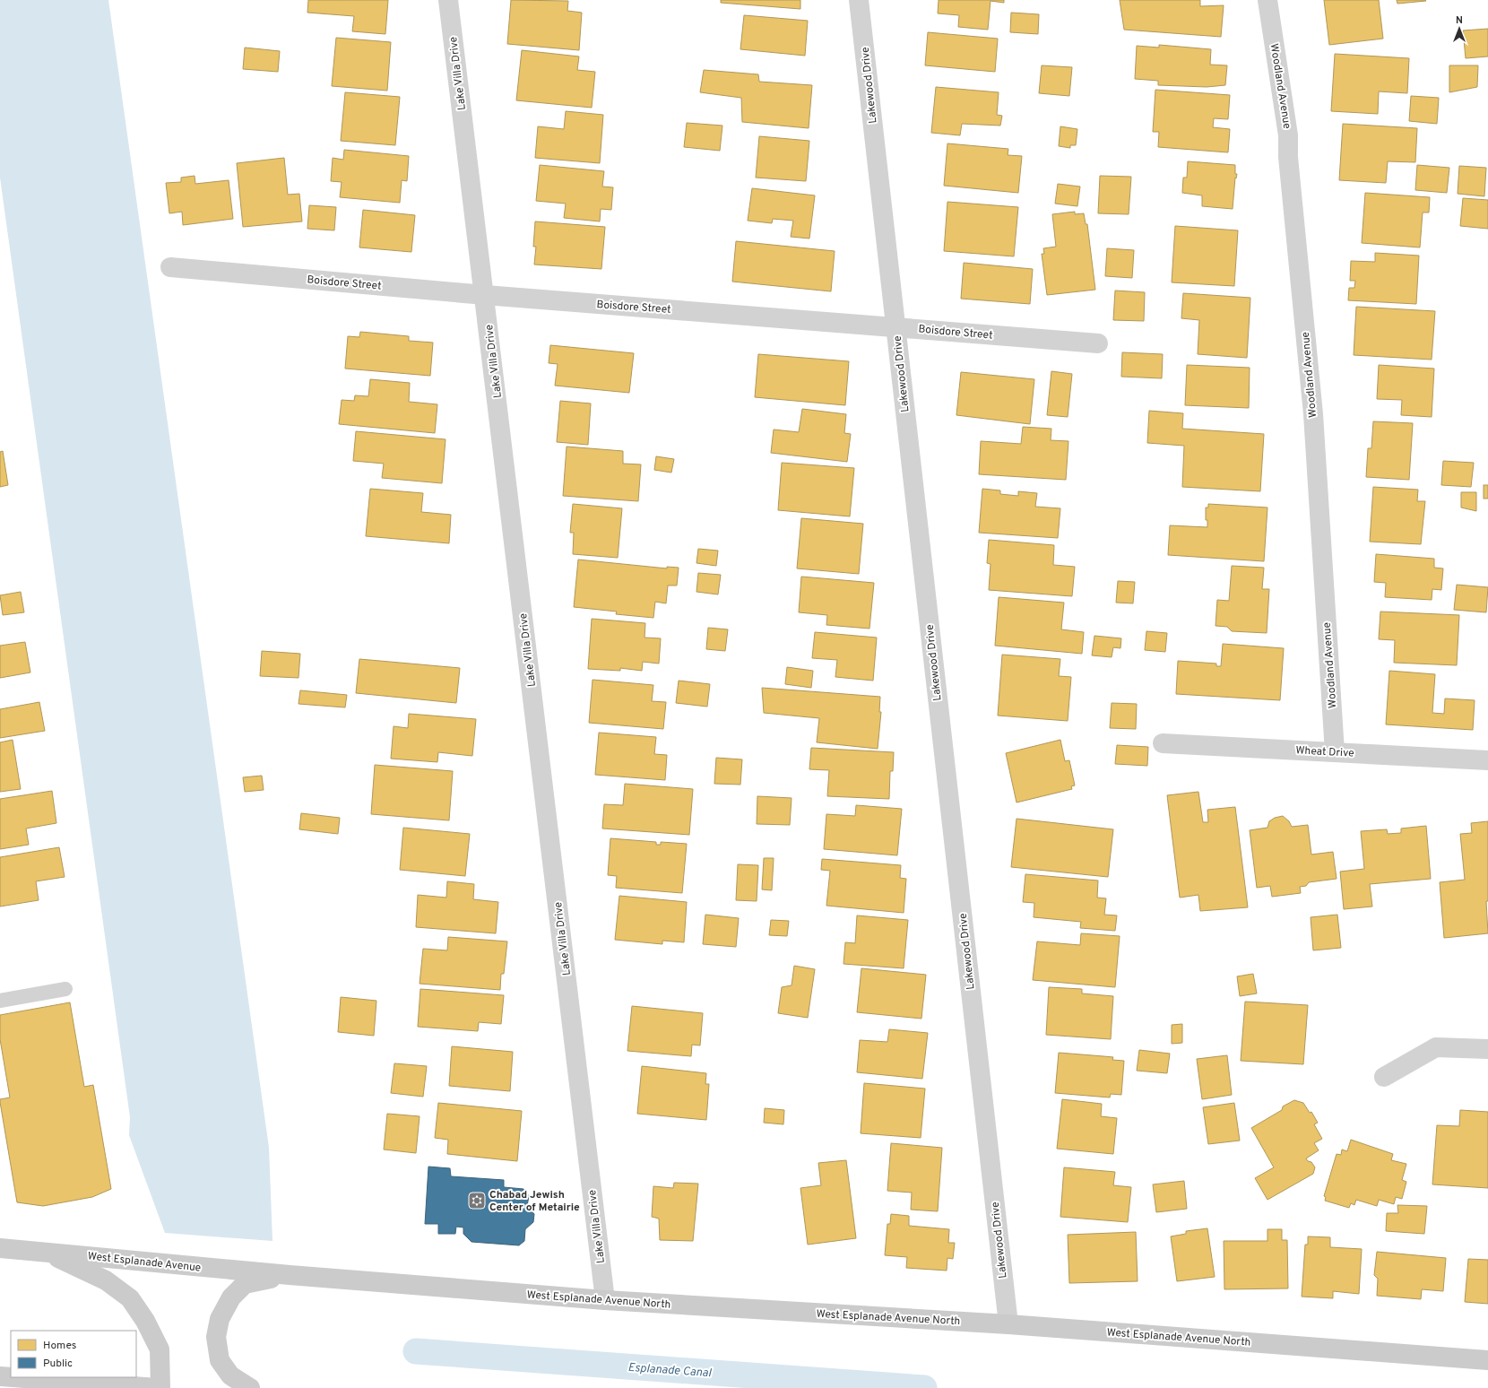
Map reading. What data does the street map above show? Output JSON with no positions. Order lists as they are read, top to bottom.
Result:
{
  "streets": {
    "main road": ["West Esplanade Avenue", "West Esplanade Avenue North"],
    "street": [
      "Lake Villa Drive",
      "Lakewood Drive",
      "Woodland Avenue",
      "Boisdore Street",
      "Wheat Drive"
    ]
  },
  "crossings": [
    ["Lake Villa Drive", "Boisdore Street"],
    ["Lake Villa Drive", "West Esplanade Avenue North"],
    ["Lakewood Drive", "Boisdore Street"],
    ["Lakewood Drive", "West Esplanade Avenue North"],
    ["Woodland Avenue", "Wheat Drive"],
    ["West Esplanade Avenue", "West Esplanade Avenue North"]
  ],
  "water": ["Esplanade Canal"],
  "places": {
    "synagogue": ["Chabad Jewish Center of Metairie"]
  },
  "legend": ["Homes", "Public"],
  "north": "top"
}
